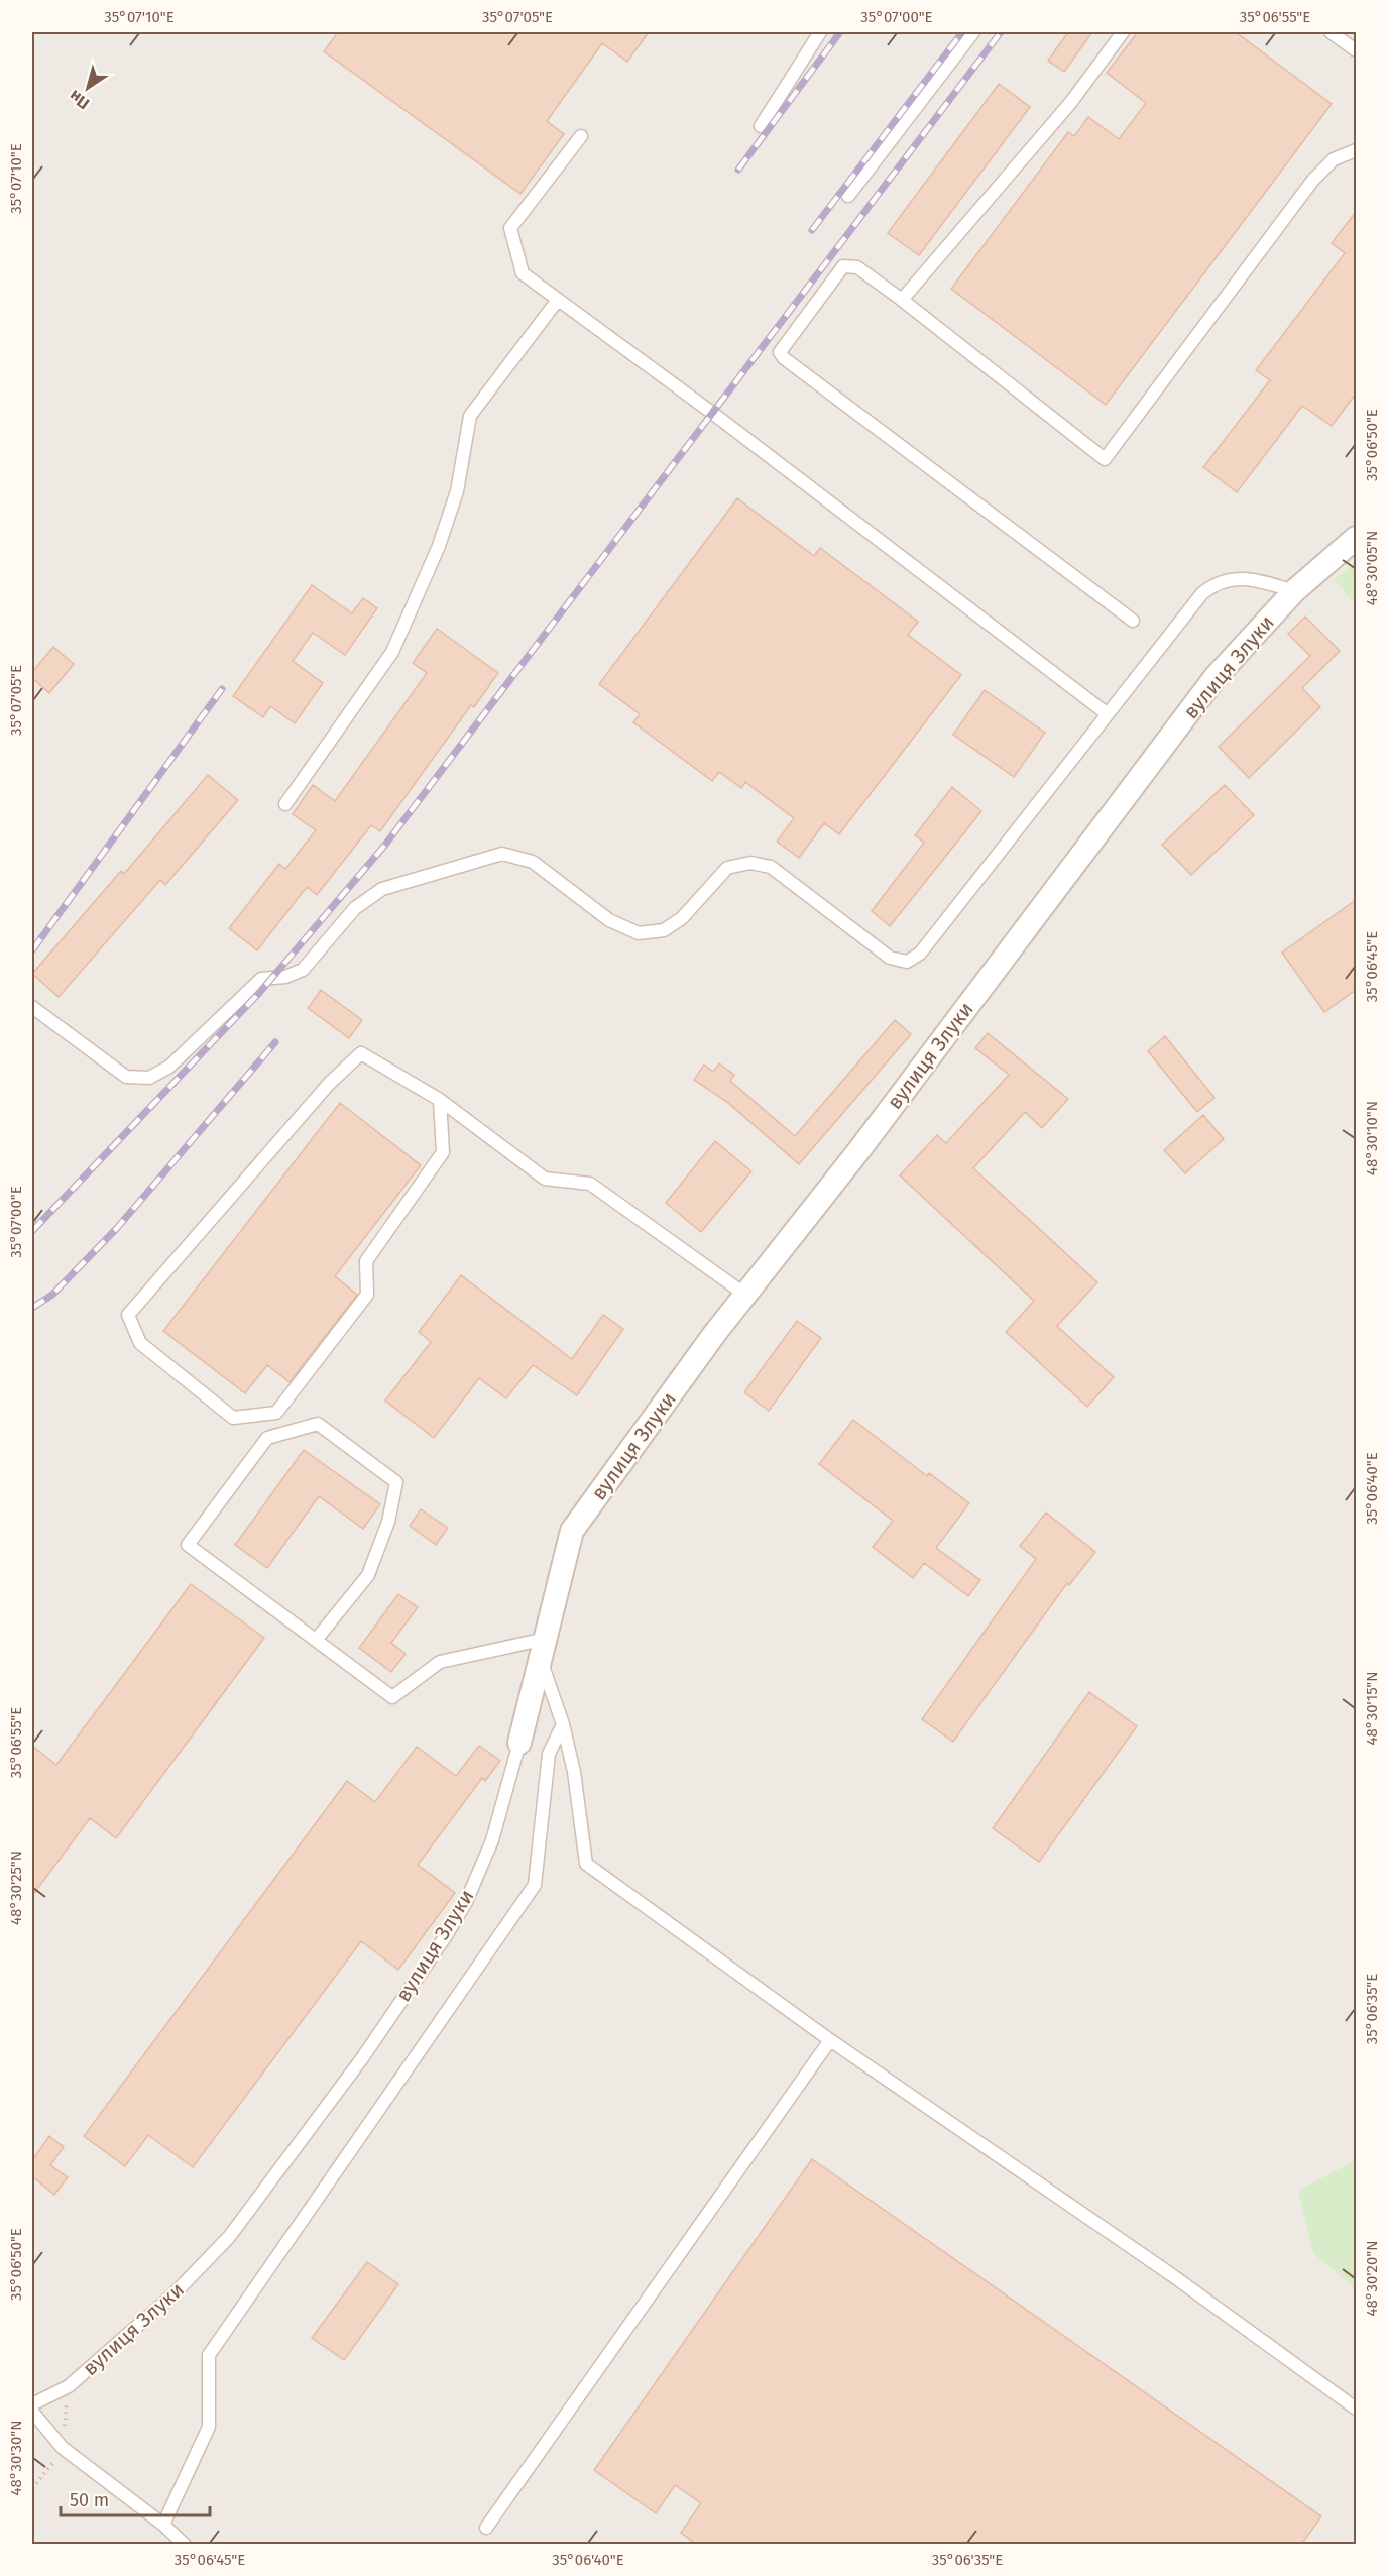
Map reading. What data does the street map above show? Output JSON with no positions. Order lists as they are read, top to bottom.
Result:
{
  "streets": {
    "street": ["вулиця Злуки"]
  },
  "scale_bar": "50 m",
  "north": "bottom left",
  "coordinates": [
    "35°07'10\"E",
    "35°07'05\"E",
    "35°07'00\"E",
    "35°06'55\"E",
    "35°06'50\"E",
    "48°30'05\"N",
    "35°06'45\"E",
    "48°30'10\"N",
    "35°06'40\"E",
    "48°30'15\"N",
    "48°30'25\"N",
    "35°06'35\"E",
    "48°30'20\"N",
    "48°30'30\"N"
  ]
}
